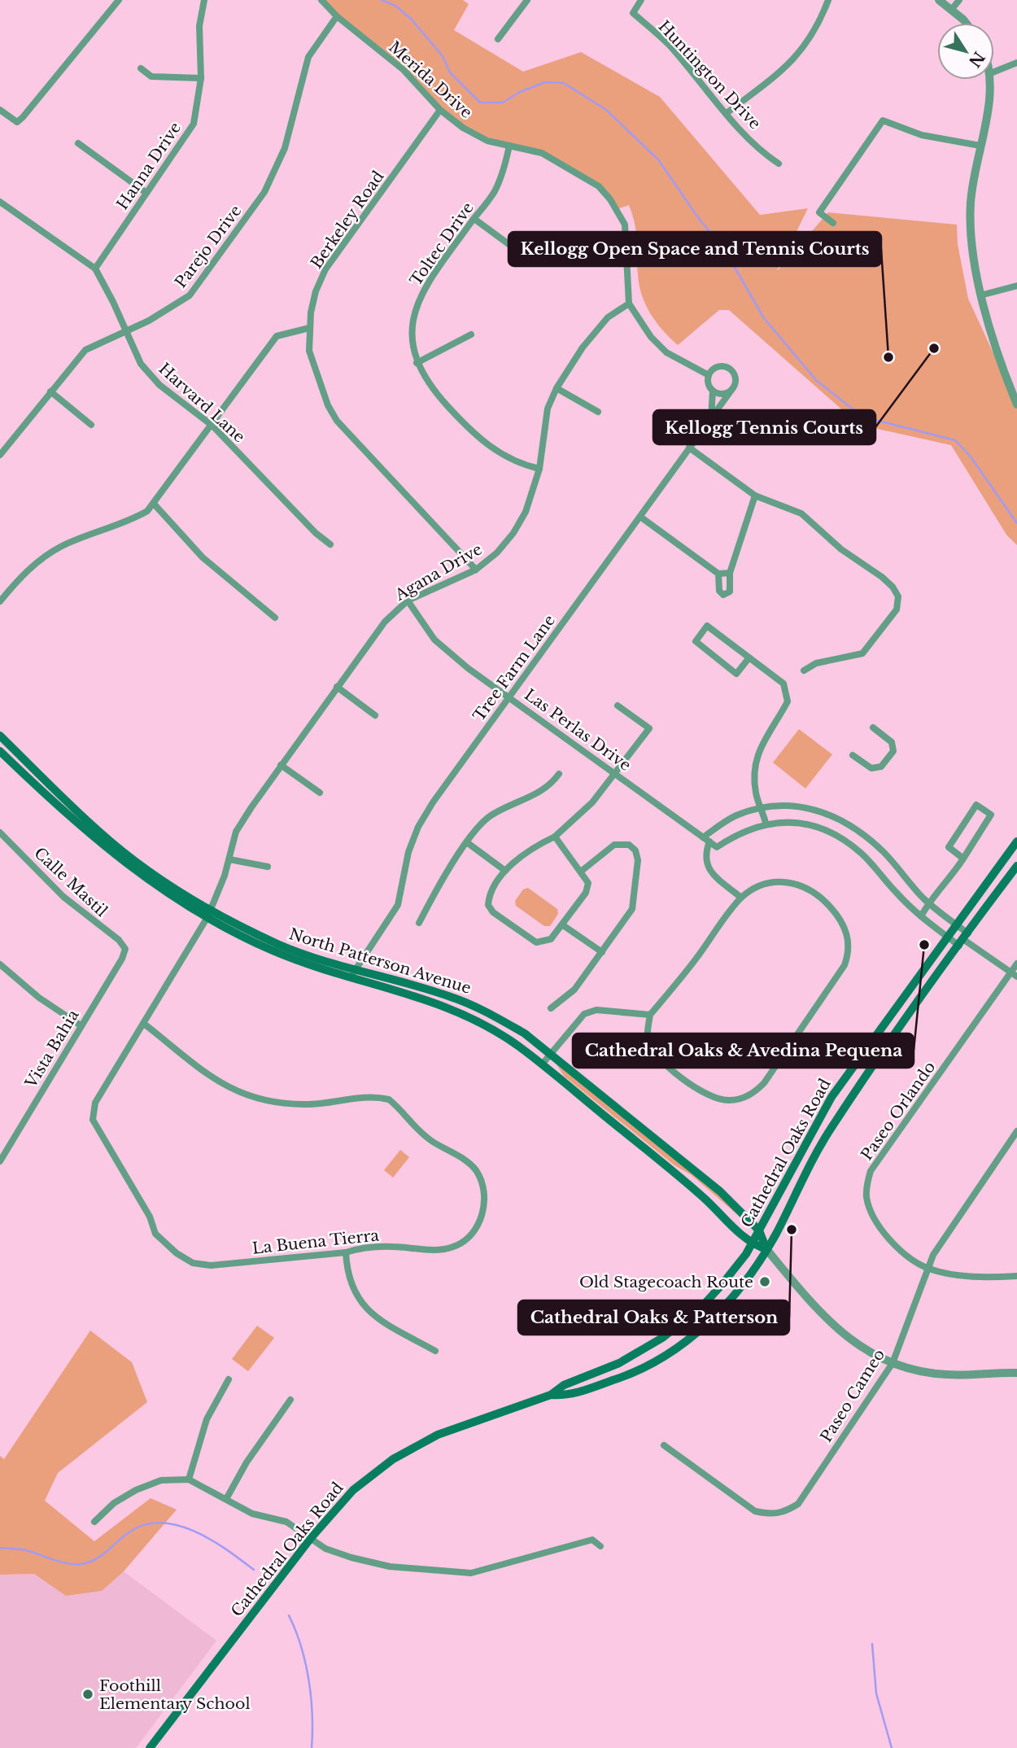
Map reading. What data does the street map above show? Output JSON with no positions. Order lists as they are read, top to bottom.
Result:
{
  "streets": {
    "main road": ["North Patterson Avenue", "Cathedral Oaks Road"],
    "street": [
      "Huntington Drive",
      "Merida Drive",
      "Hanna Drive",
      "Berkeley Road",
      "Toltec Drive",
      "Parejo Drive",
      "Harvard Lane",
      "Agana Drive",
      "Tree Farm Lane",
      "Las Perlas Drive",
      "Calle Mastil",
      "Vista Bahia",
      "Paseo Orlando",
      "La Buena Tierra",
      "Paseo Cameo"
    ]
  },
  "crossings": [
    ["Merida Drive", "Berkeley Road"],
    ["Merida Drive", "Toltec Drive"],
    ["Merida Drive", "Parejo Drive"],
    ["Merida Drive", "Agana Drive"],
    ["Hanna Drive", "Harvard Lane"],
    ["Berkeley Road", "Agana Drive"],
    ["Toltec Drive", "Agana Drive"],
    ["Parejo Drive", "Harvard Lane"],
    ["Agana Drive", "Las Perlas Drive"],
    ["Agana Drive", "North Patterson Avenue"],
    ["Agana Drive", "La Buena Tierra"],
    ["Tree Farm Lane", "Las Perlas Drive"],
    ["Tree Farm Lane", "North Patterson Avenue"],
    ["Calle Mastil", "Vista Bahia"],
    ["North Patterson Avenue", "Cathedral Oaks Road"],
    ["North Patterson Avenue", "Paseo Cameo"],
    ["Paseo Orlando", "Paseo Cameo"]
  ],
  "places": [
    "Kellogg Tennis Courts",
    "Kellogg Open Space and Tennis Courts",
    "Cathedral Oaks & Avedina Pequena",
    "Cathedral Oaks & Patterson",
    "Old Stagecoach Route",
    "Foothill Elementary School"
  ],
  "north": "bottom right"
}
